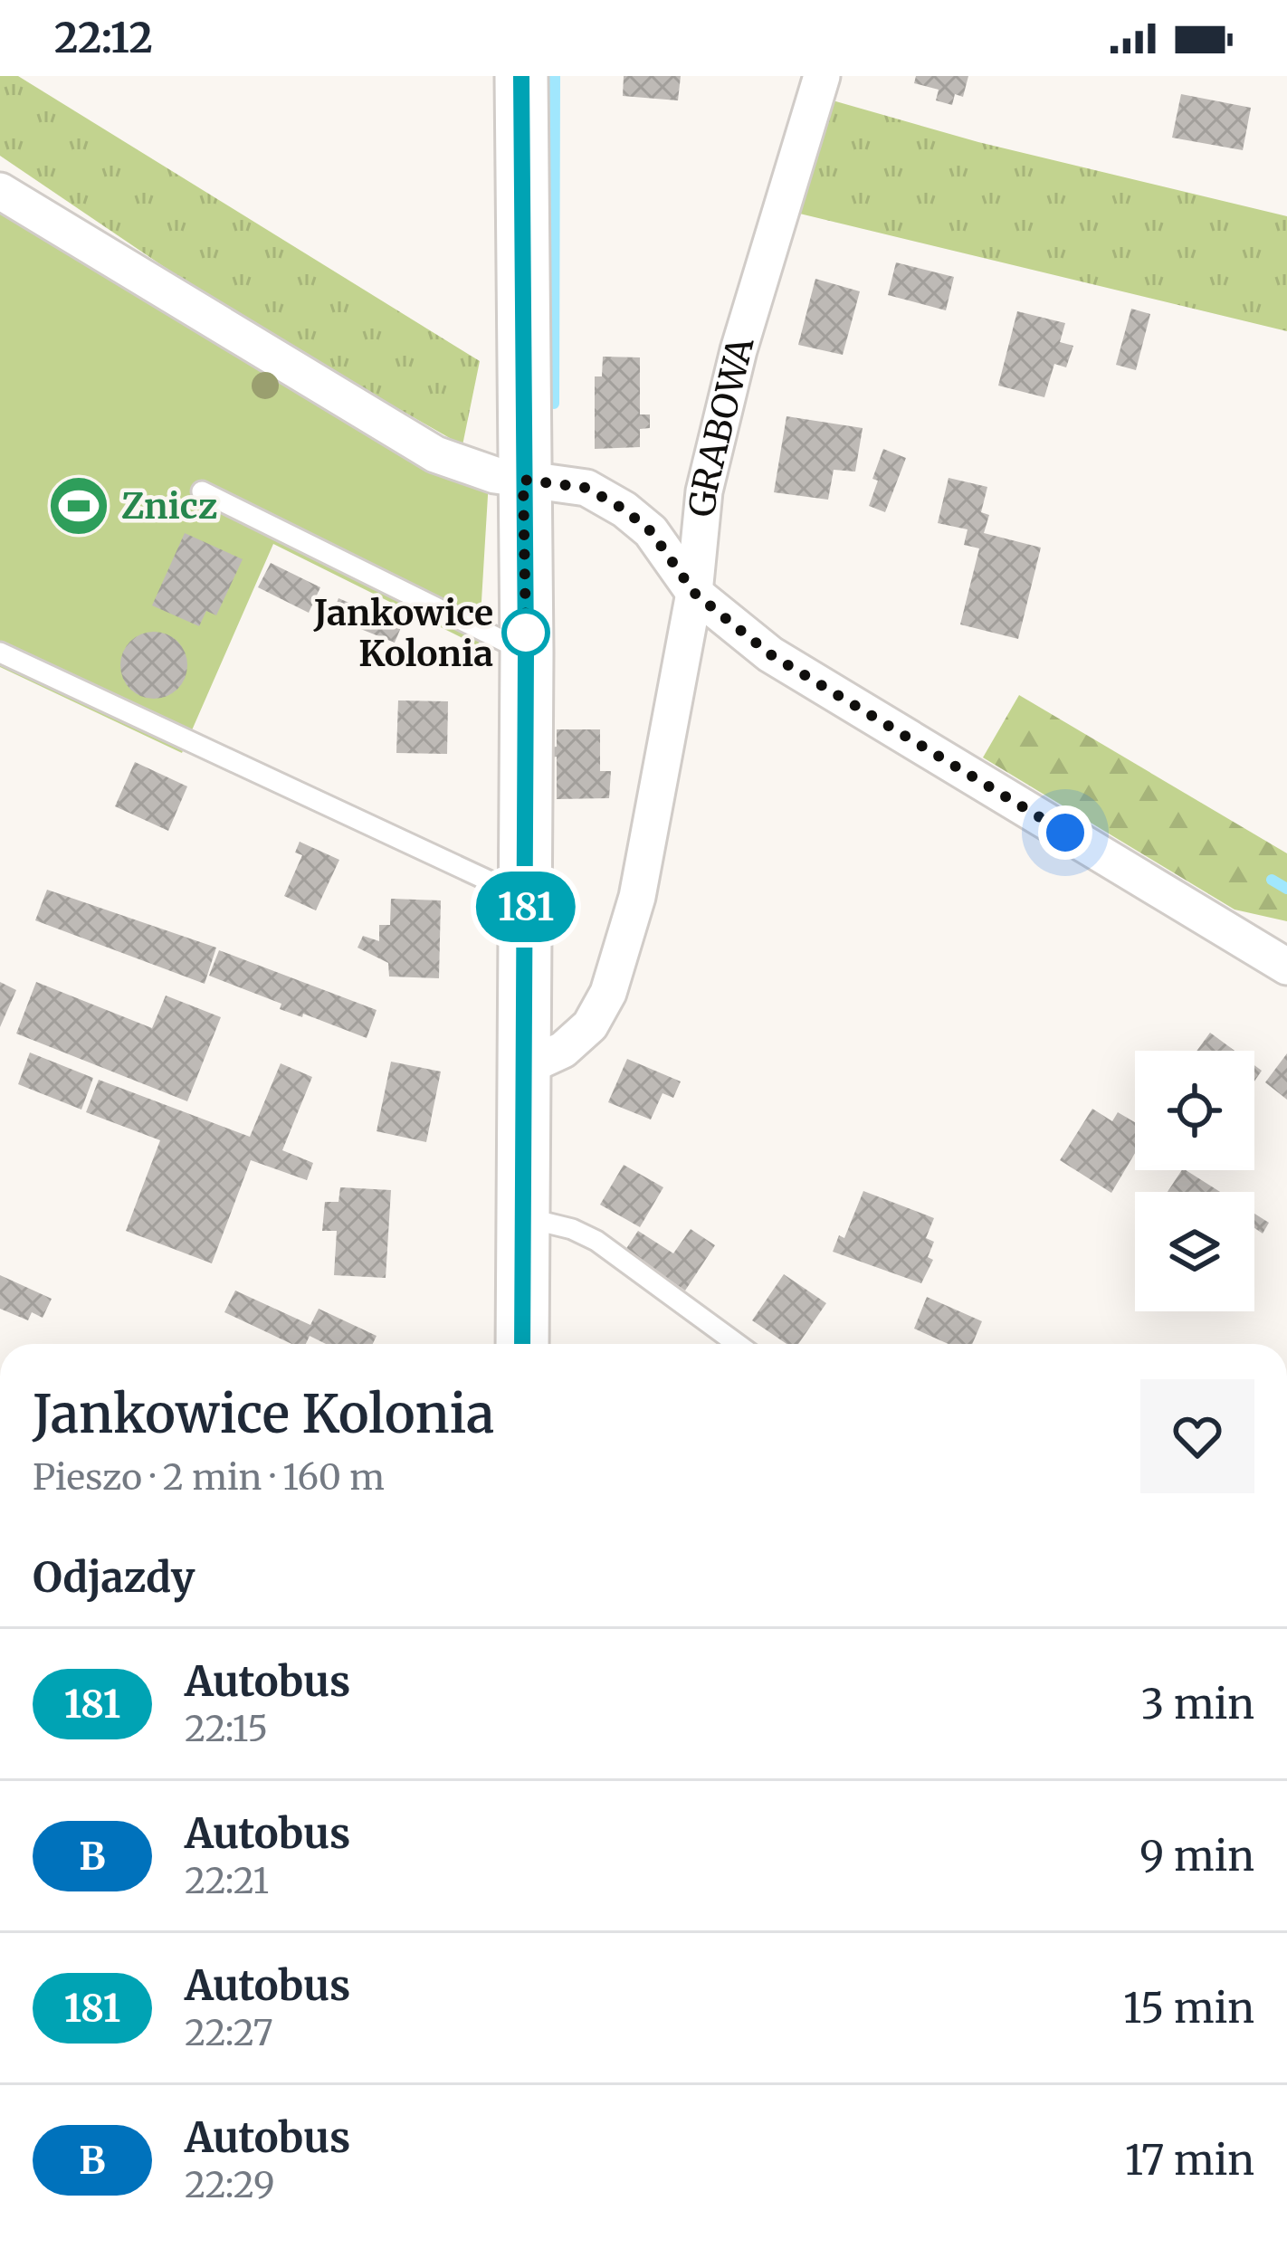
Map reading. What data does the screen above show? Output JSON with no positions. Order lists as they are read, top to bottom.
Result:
{
  "streets": {
    "street": ["GRABOWA"]
  },
  "places": {
    "sports": ["Znicz"],
    "other": ["Jankowice Kolonia"]
  },
  "lines": ["bus line 181"],
  "page": {
    "status": "22:12",
    "on_map": "181",
    "heading": [
      ["Jankowice Kolonia", "Pieszo · 2 min · 160 m"],
      "Odjazdy"
    ],
    "list": [
      {
        "mark": "181",
        "name": "Autobus",
        "note": "22:15",
        "value": "3 min"
      },
      {
        "mark": "B",
        "name": "Autobus",
        "note": "22:21",
        "value": "9 min"
      },
      {
        "mark": "181",
        "name": "Autobus",
        "note": "22:27",
        "value": "15 min"
      },
      {
        "mark": "B",
        "name": "Autobus",
        "note": "22:29",
        "value": "17 min"
      }
    ]
  }
}
